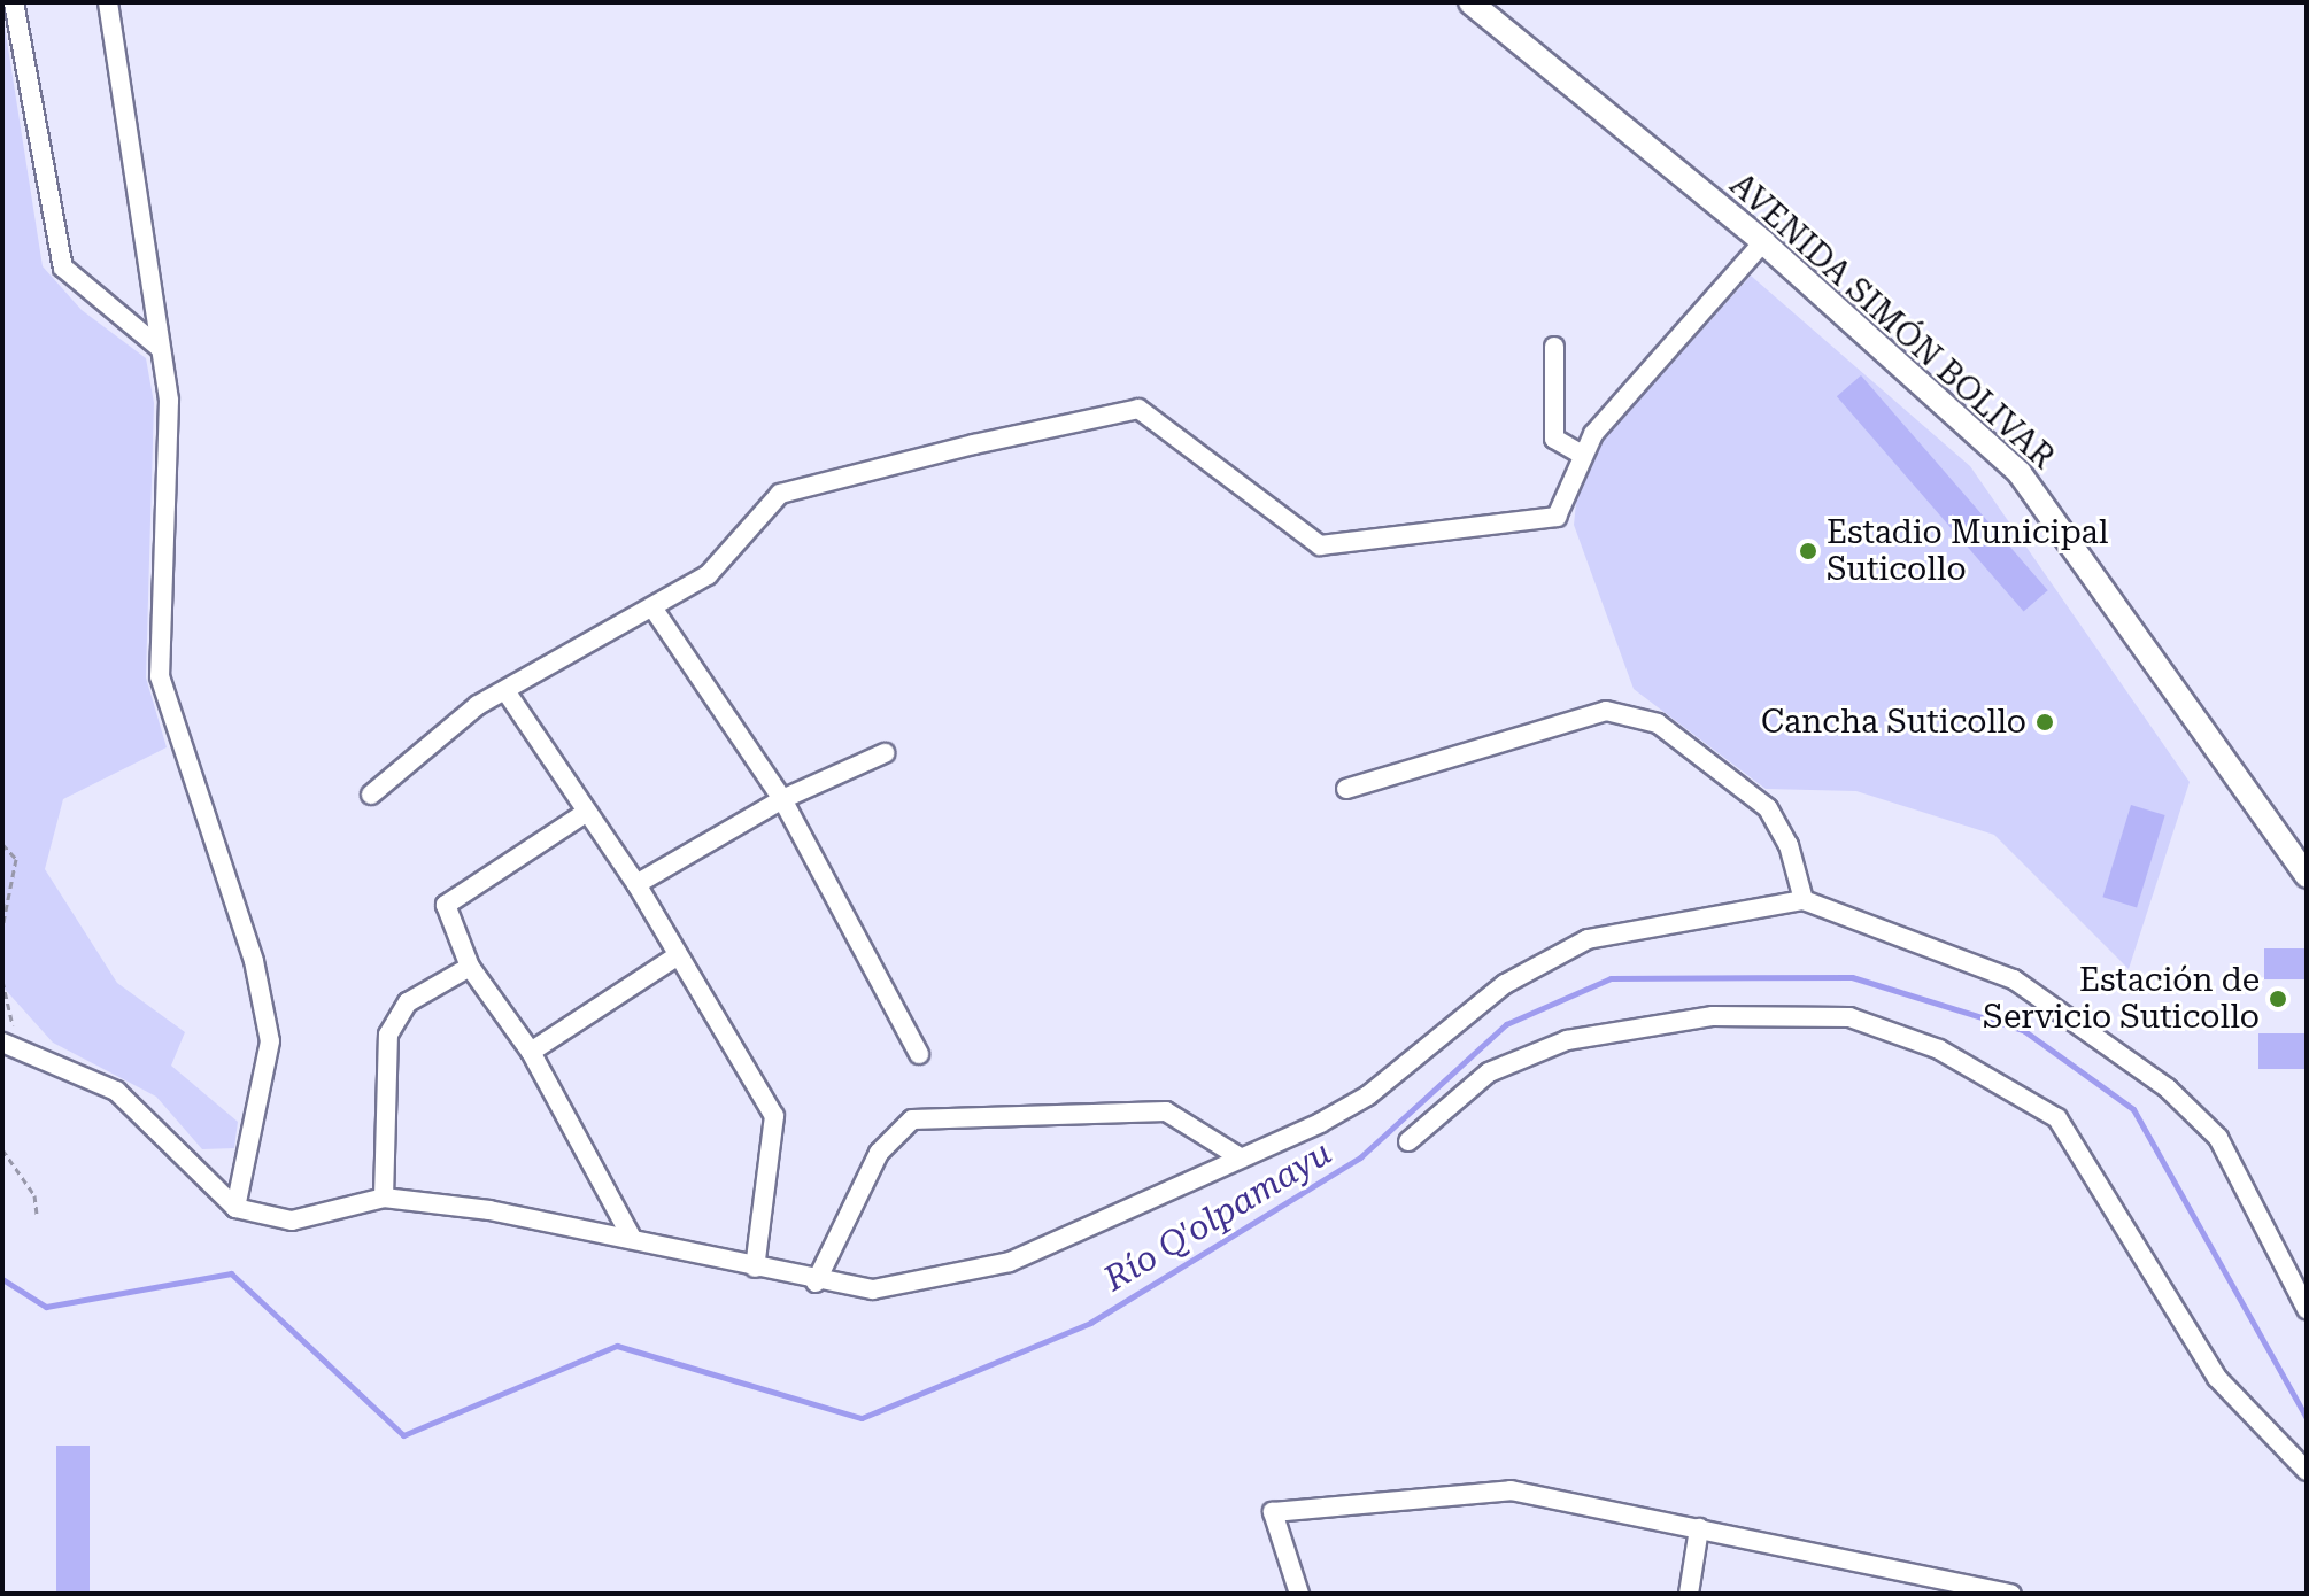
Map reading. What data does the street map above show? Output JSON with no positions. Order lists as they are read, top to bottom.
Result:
{
  "streets": {
    "main road": ["AVENIDA SIMÓN BOLIVAR"]
  },
  "water": ["Río Q'olpamayu"],
  "places": ["Estadio Municipal Suticollo", "Cancha Suticollo", "Estación de Servicio Suticollo"]
}
